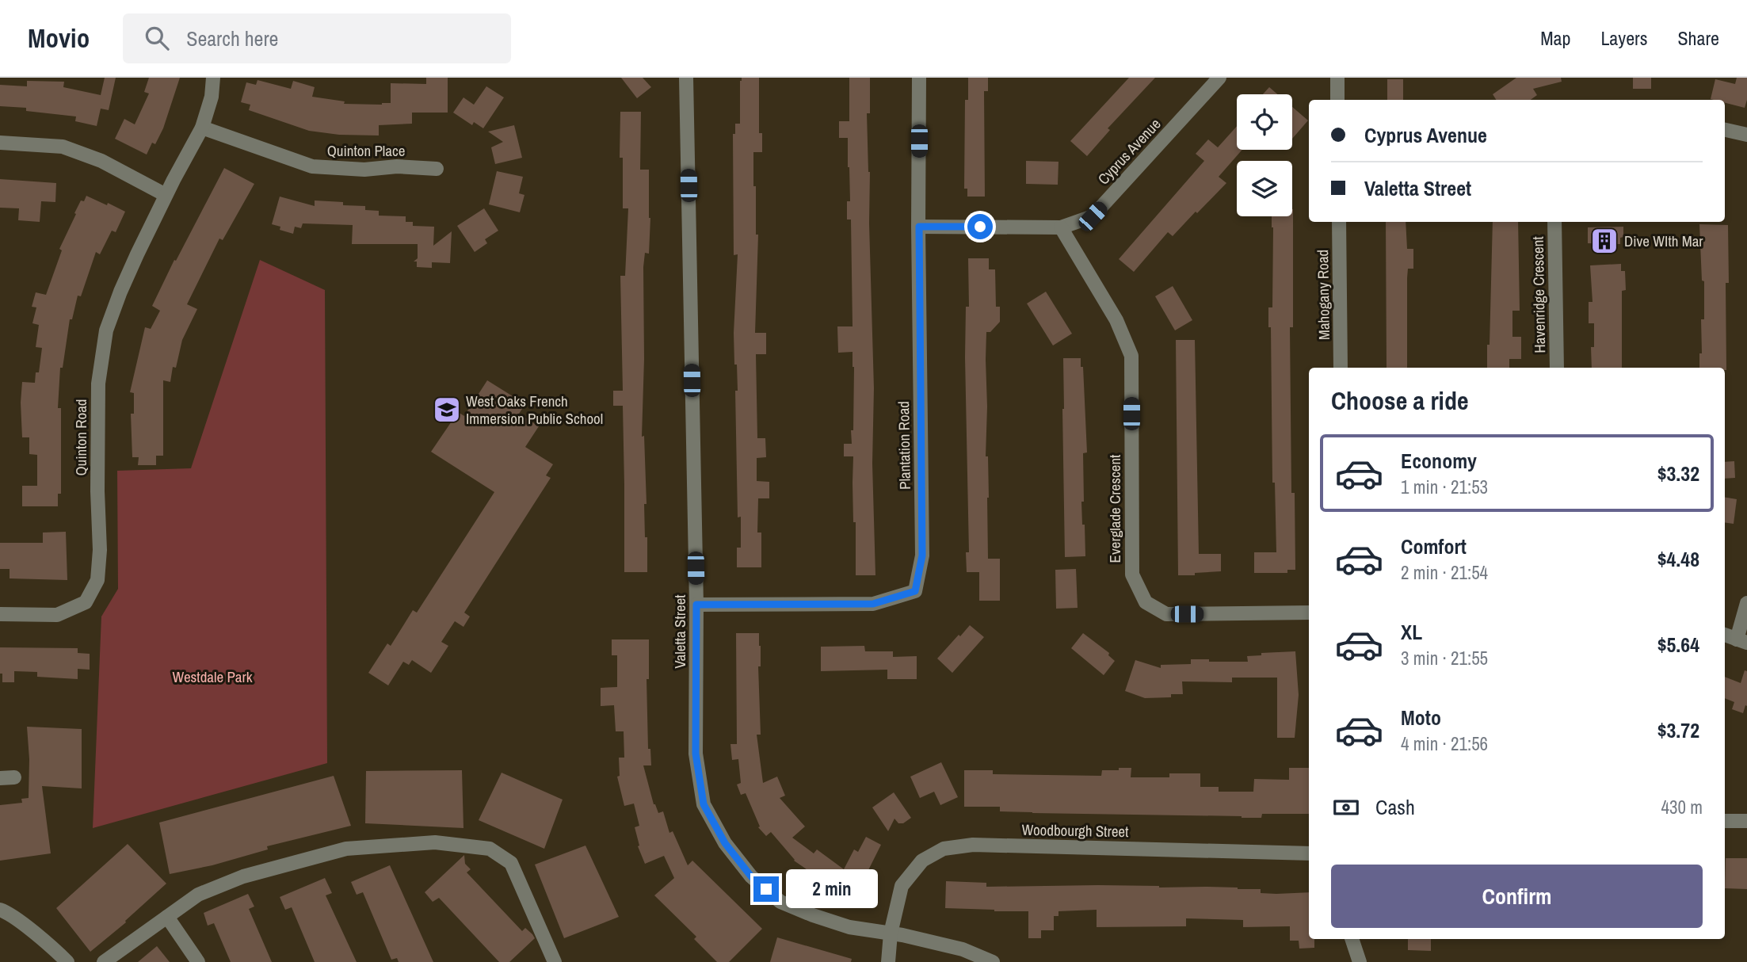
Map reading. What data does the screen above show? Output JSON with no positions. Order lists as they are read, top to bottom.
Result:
{
  "streets": {
    "street": [
      "Quinton Place",
      "Cyprus Avenue",
      "Mahogany Road",
      "Havenridge Crescent",
      "Quinton Road",
      "Plantation Road",
      "Everglade Crescent",
      "Valetta Street",
      "Woodbourgh Street"
    ]
  },
  "crossings": [
    ["Quinton Place", "Quinton Road"],
    ["Cyprus Avenue", "Plantation Road"],
    ["Cyprus Avenue", "Everglade Crescent"],
    ["Plantation Road", "Valetta Street"],
    ["Valetta Street", "Woodbourgh Street"]
  ],
  "parks": ["Westdale Park"],
  "places": {
    "building": ["Dive WIth Mar"],
    "school or university": ["West Oaks French Immersion Public School"]
  },
  "page": {
    "header": "Movio",
    "search": "Search here",
    "nav": ["Map", "Layers", "Share"],
    "banner": ["Cyprus Avenue", "Valetta Street"],
    "heading": "Choose a ride",
    "list": [
      {
        "name": "Economy",
        "note": "1 min · 21:53",
        "value": "$3.32"
      },
      {
        "name": "Comfort",
        "note": "2 min · 21:54",
        "value": "$4.48"
      },
      {
        "name": "XL",
        "note": "3 min · 21:55",
        "value": "$5.64"
      },
      {
        "name": "Moto",
        "note": "4 min · 21:56",
        "value": "$3.72"
      }
    ],
    "pay": ["Cash", "430 m"],
    "buttons": "Confirm",
    "bubble": "2 min"
  }
}
